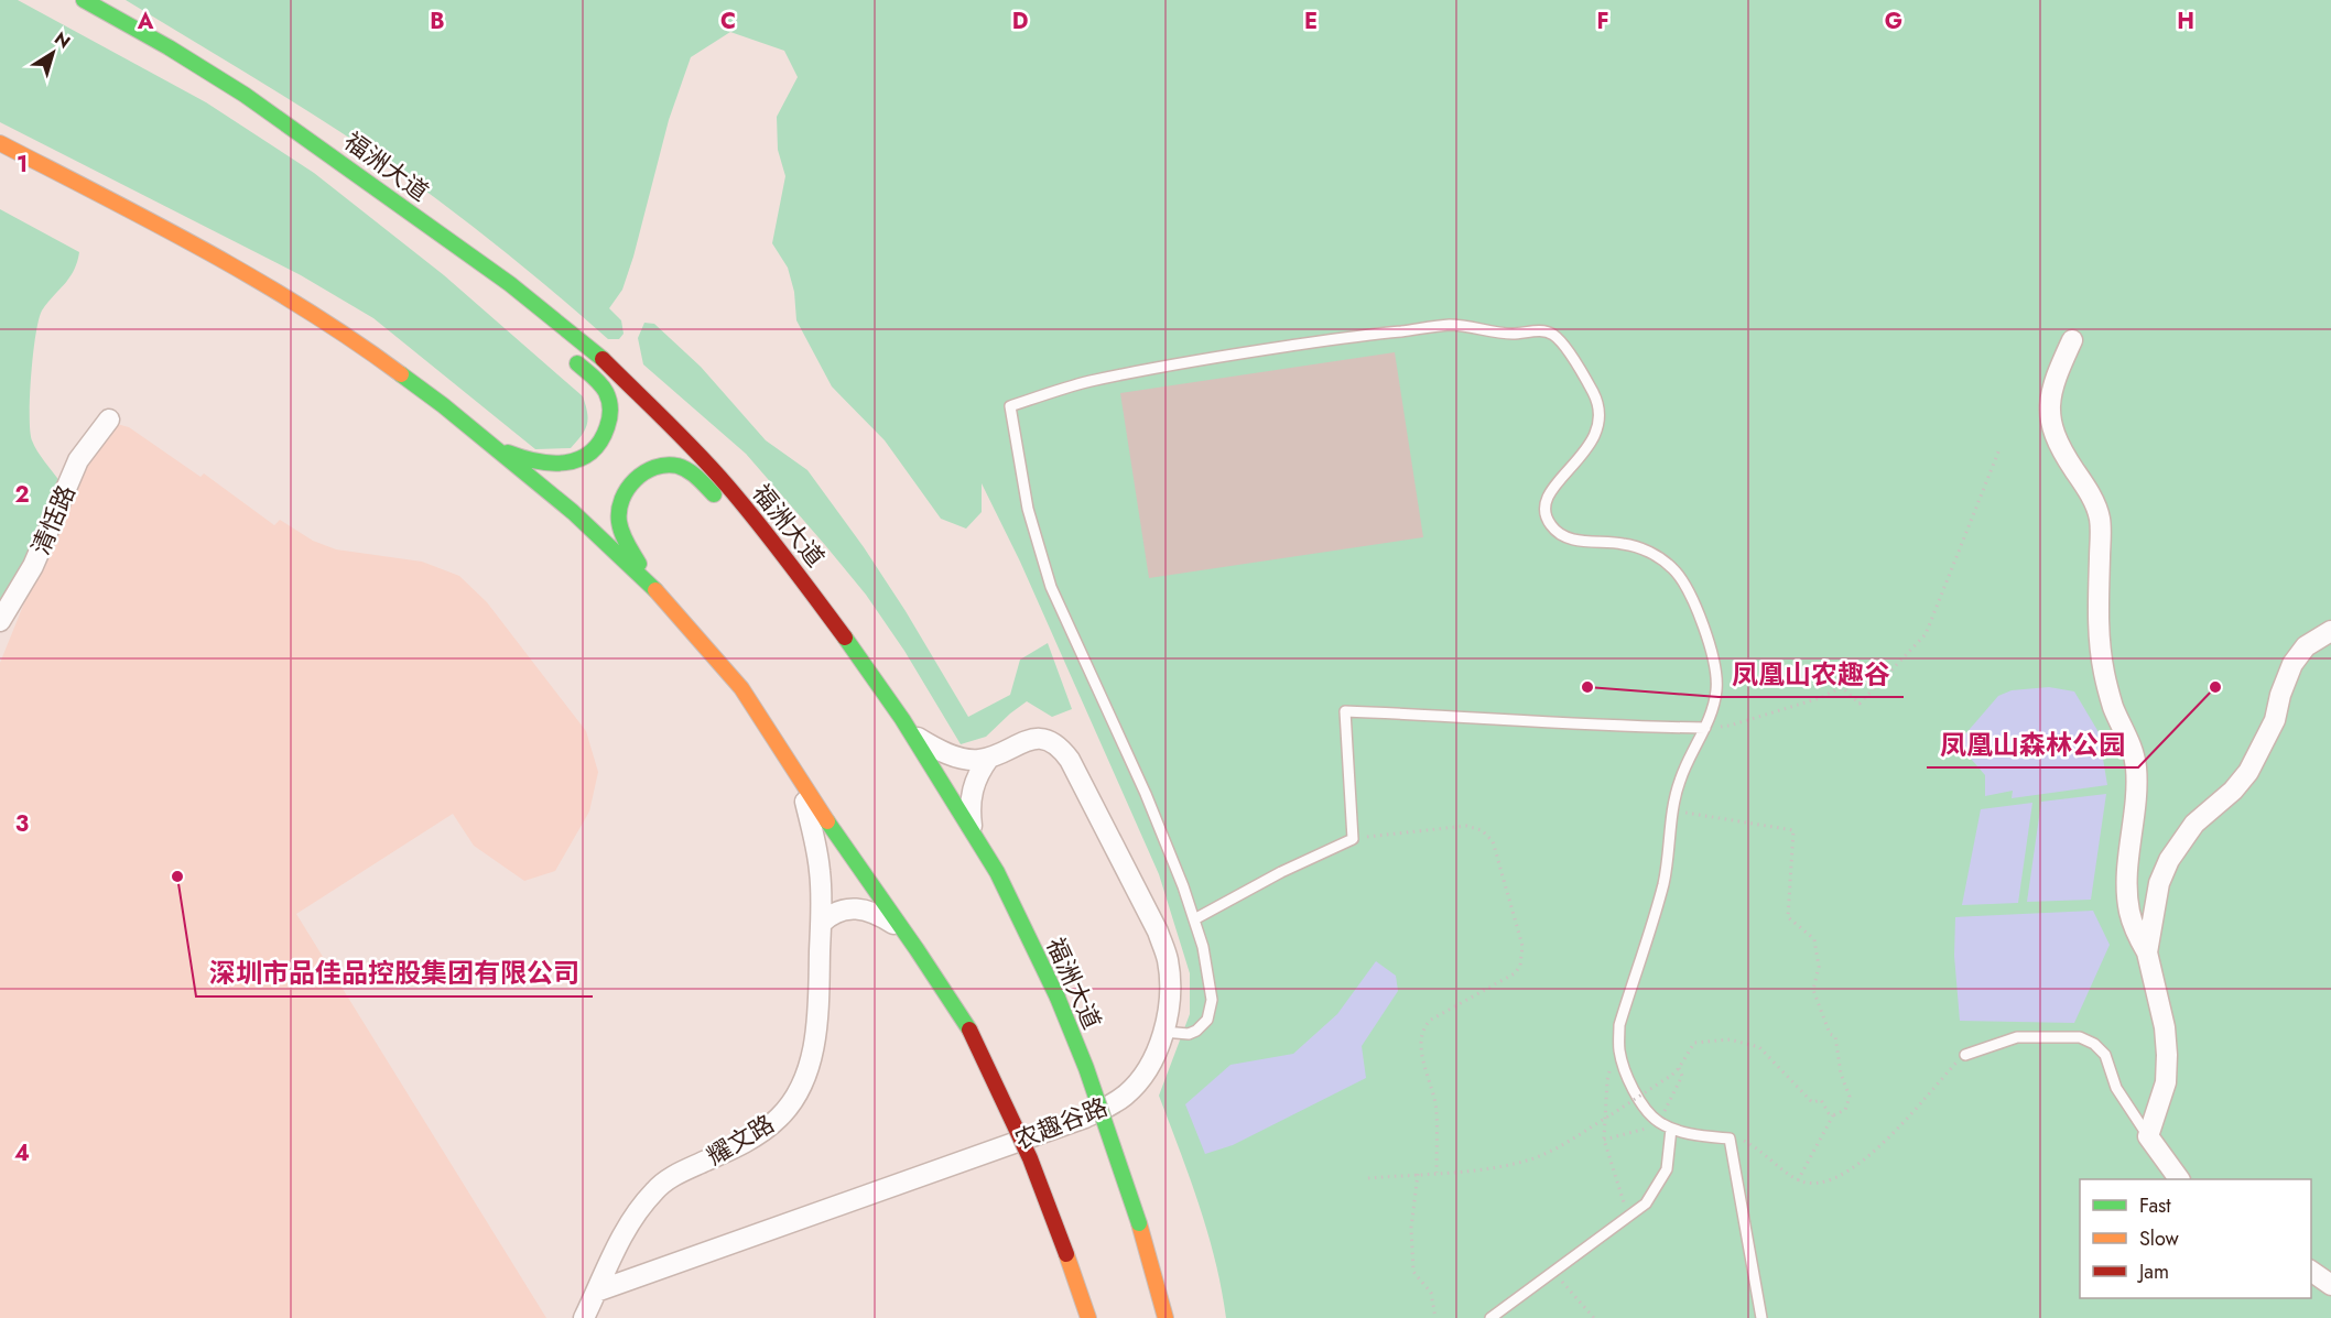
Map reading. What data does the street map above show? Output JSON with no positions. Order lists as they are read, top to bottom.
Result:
{
  "streets": {
    "main road": ["福洲大道"],
    "street": ["清恬路", "农趣谷路", "耀文路"]
  },
  "crossings": [
    ["农趣谷路", "耀文路"]
  ],
  "places": ["凤凰山农趣谷", "凤凰山森林公园", "深圳市品佳品控股集团有限公司"],
  "legend": ["Fast", "Slow", "Jam"],
  "north": "top right",
  "grid": {
    "columns": [
      "A",
      "B",
      "C",
      "D",
      "E",
      "F",
      "G",
      "H"
    ],
    "rows": [
      "1",
      "2",
      "3",
      "4"
    ]
  }
}
